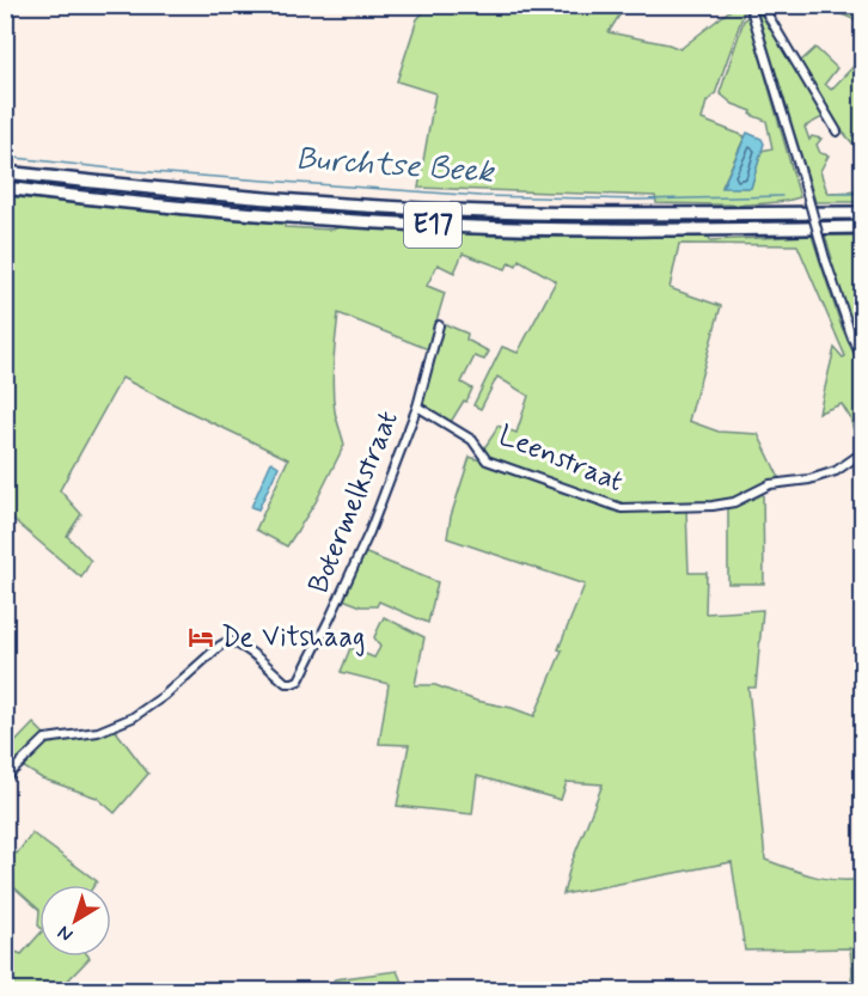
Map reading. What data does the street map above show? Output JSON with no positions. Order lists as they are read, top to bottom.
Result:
{
  "streets": {
    "highway": ["E17"],
    "street": ["Leenstraat", "Botermelkstraat"]
  },
  "crossings": [
    ["Leenstraat", "Botermelkstraat"]
  ],
  "water": ["Burchtse Beek"],
  "places": {
    "hotel": ["De Vitshaag"]
  },
  "north": "bottom left"
}
